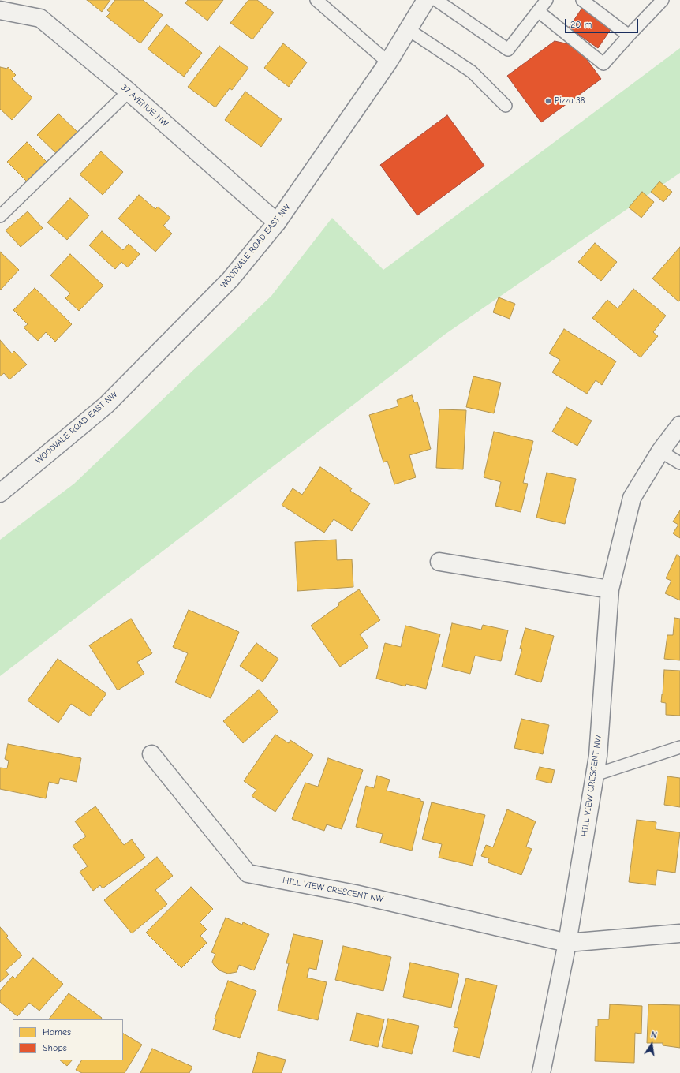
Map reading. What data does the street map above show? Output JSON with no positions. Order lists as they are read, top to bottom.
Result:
{
  "streets": {
    "street": ["37 AVENUE NW", "WOODVALE ROAD EAST NW", "HILL VIEW CRESCENT NW"]
  },
  "crossings": [
    ["37 AVENUE NW", "WOODVALE ROAD EAST NW"]
  ],
  "places": ["Pizza 38"],
  "legend": ["Homes", "Shops"],
  "scale_bar": "20 m",
  "north": "top"
}
